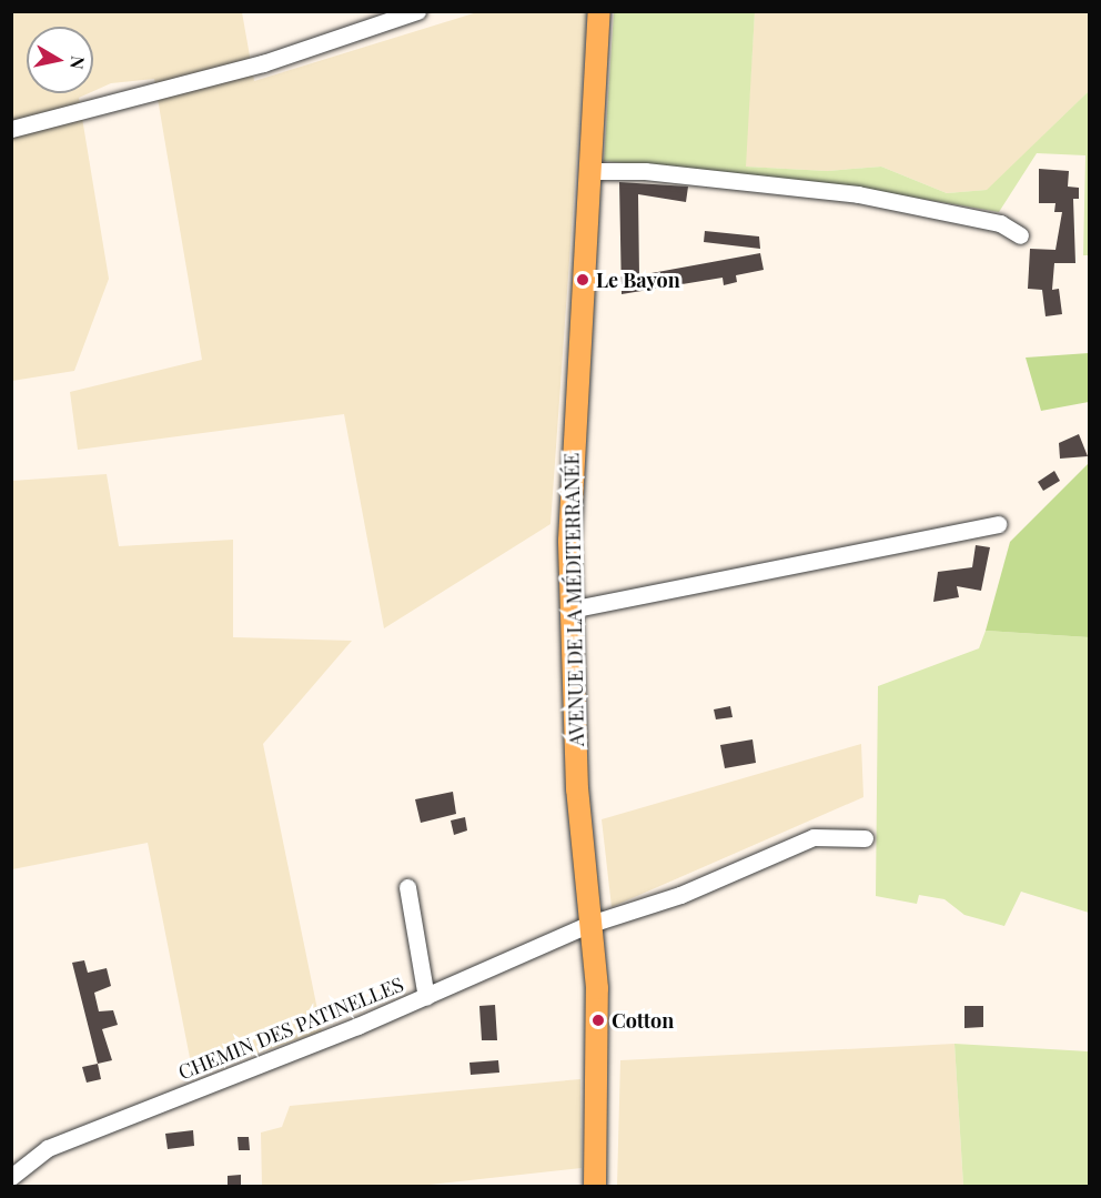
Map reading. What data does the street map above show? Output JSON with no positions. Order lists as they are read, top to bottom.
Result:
{
  "streets": {
    "main road": ["AVENUE DE LA MÉDITERRANÉE"],
    "street": ["CHEMIN DES PATINELLES"]
  },
  "crossings": [
    ["AVENUE DE LA MÉDITERRANÉE", "CHEMIN DES PATINELLES"]
  ],
  "places": ["Le Bayon", "Cotton"],
  "north": "right"
}
